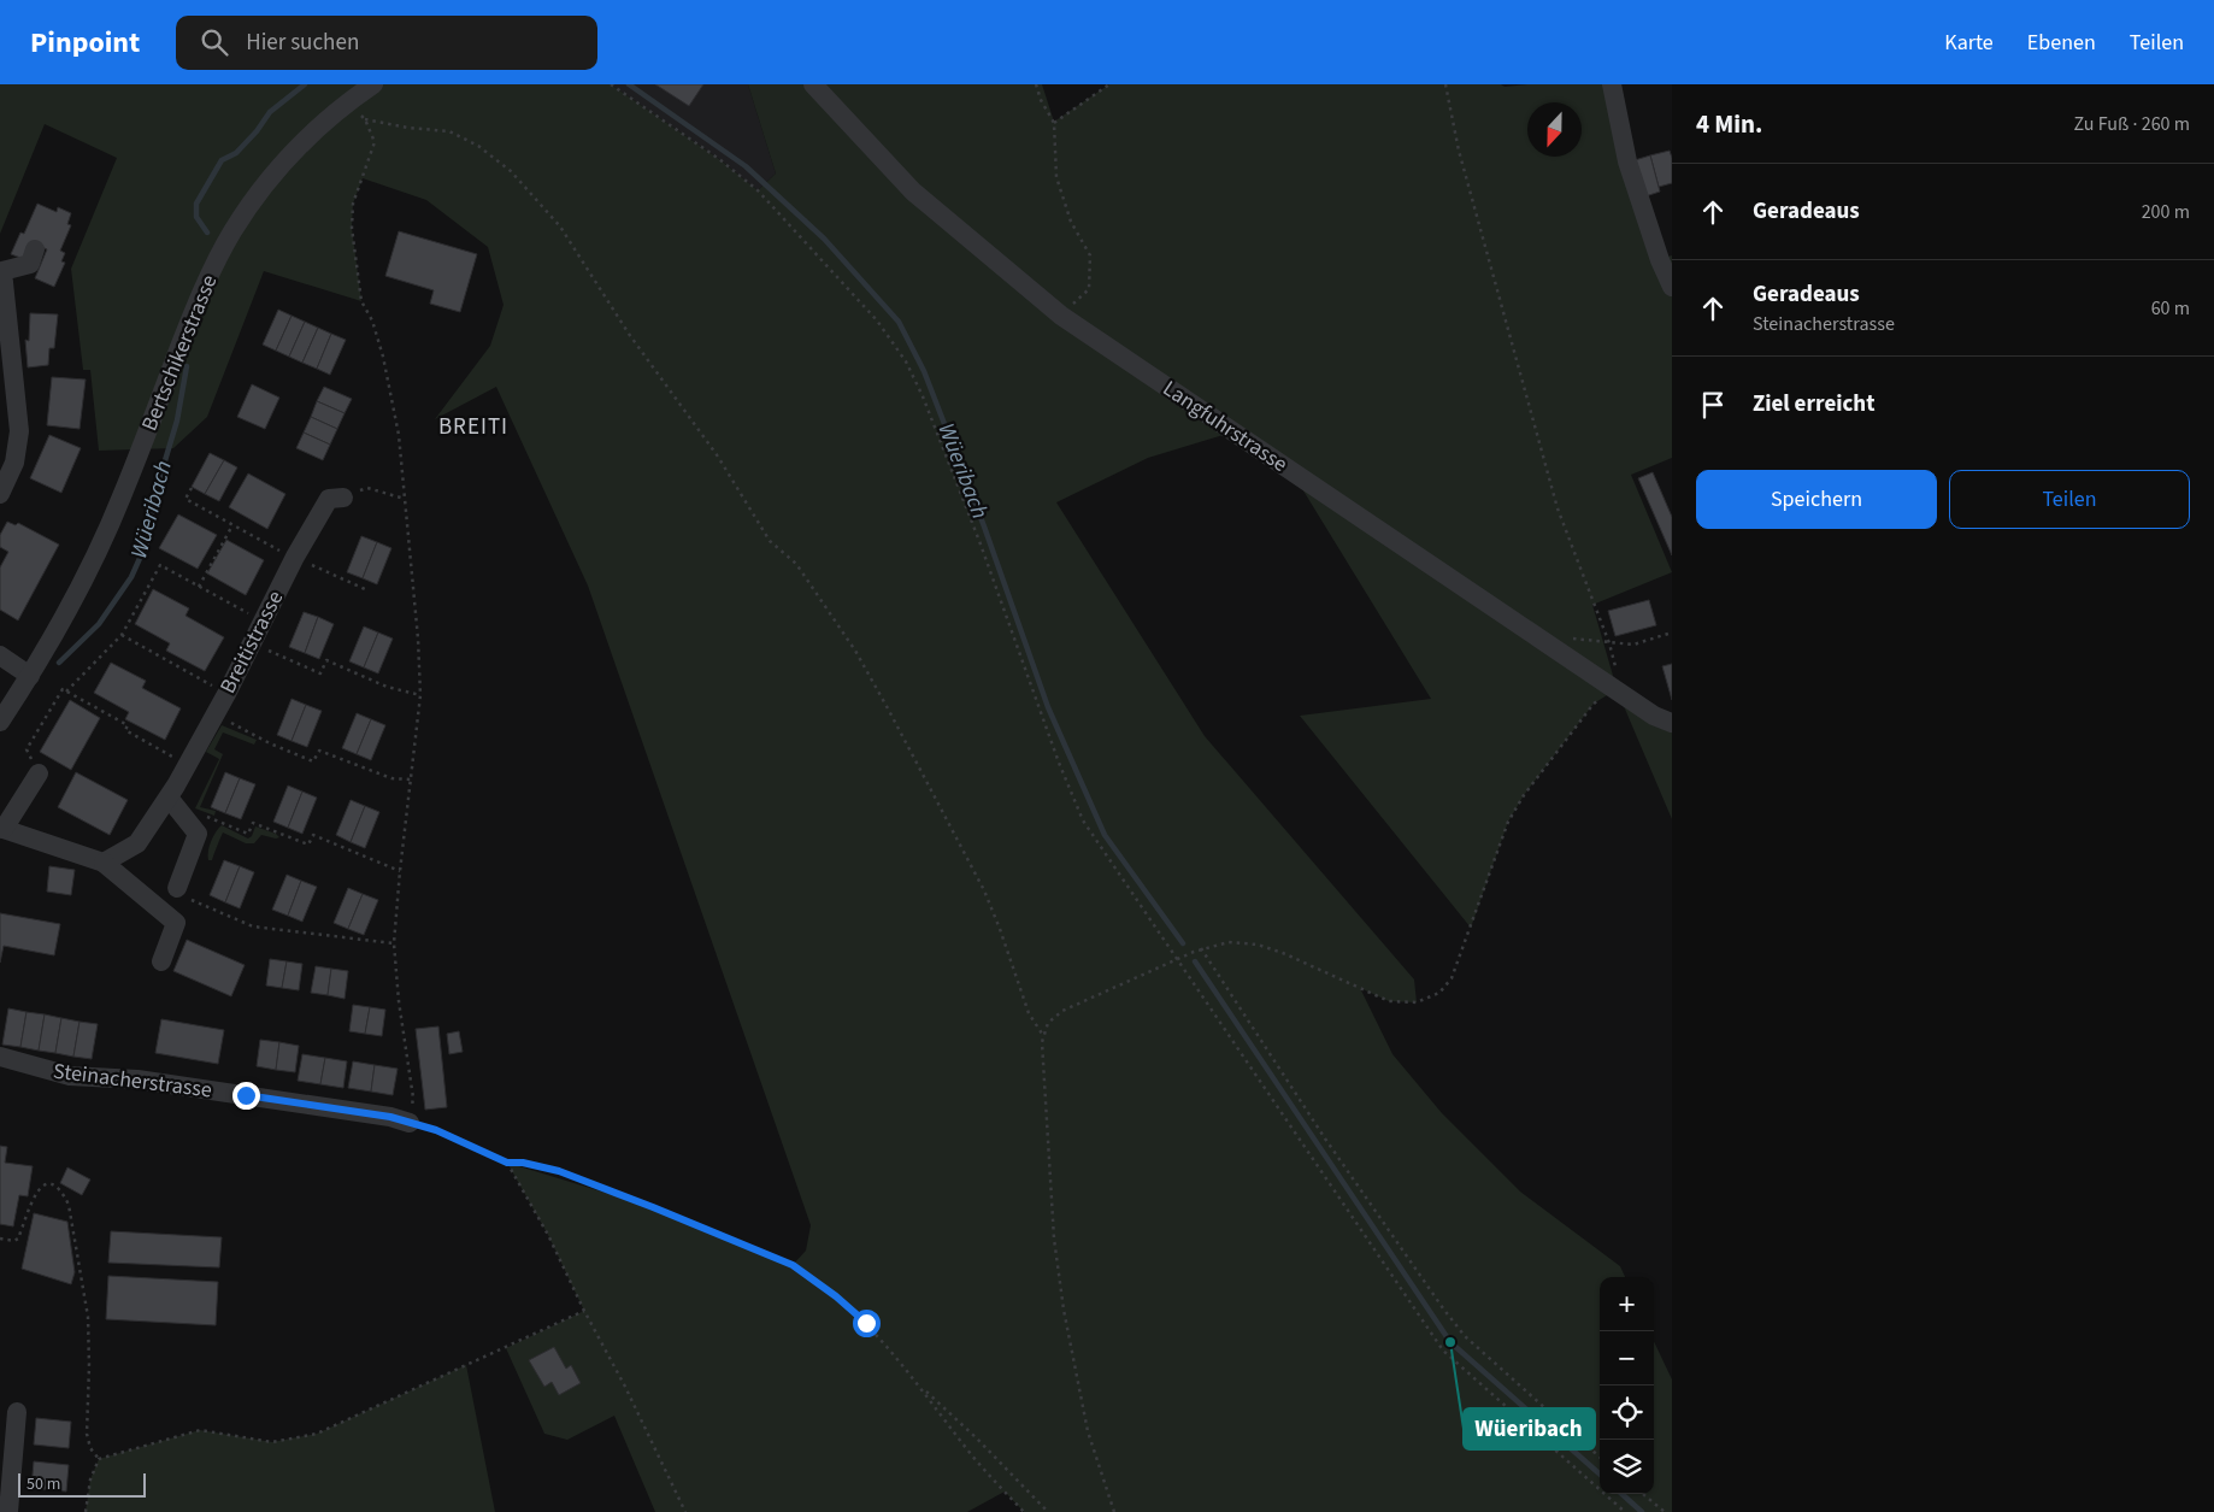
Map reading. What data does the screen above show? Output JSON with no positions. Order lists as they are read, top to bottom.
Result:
{
  "streets": {
    "street": [
      "Bertschikerstrasse",
      "Langfuhrstrasse",
      "Breitistrasse",
      "Steinacherstrasse"
    ]
  },
  "districts": ["BREITI"],
  "water": ["Wüeribach"],
  "places": ["Wüeribach"],
  "scale_bar": "50 m",
  "north": "bottom",
  "page": {
    "header": "Pinpoint",
    "search": "Hier suchen",
    "nav": ["Karte", "Ebenen", "Teilen"],
    "heading": ["4 Min.", "Zu Fuß · 260 m"],
    "list": [
      ["Geradeaus", "200 m"],
      ["Geradeaus", "Steinacherstrasse", "60 m"],
      "Ziel erreicht"
    ],
    "buttons": ["Speichern", "Teilen"],
    "map_buttons": ["+", "−"],
    "scale": "50 m"
  }
}
